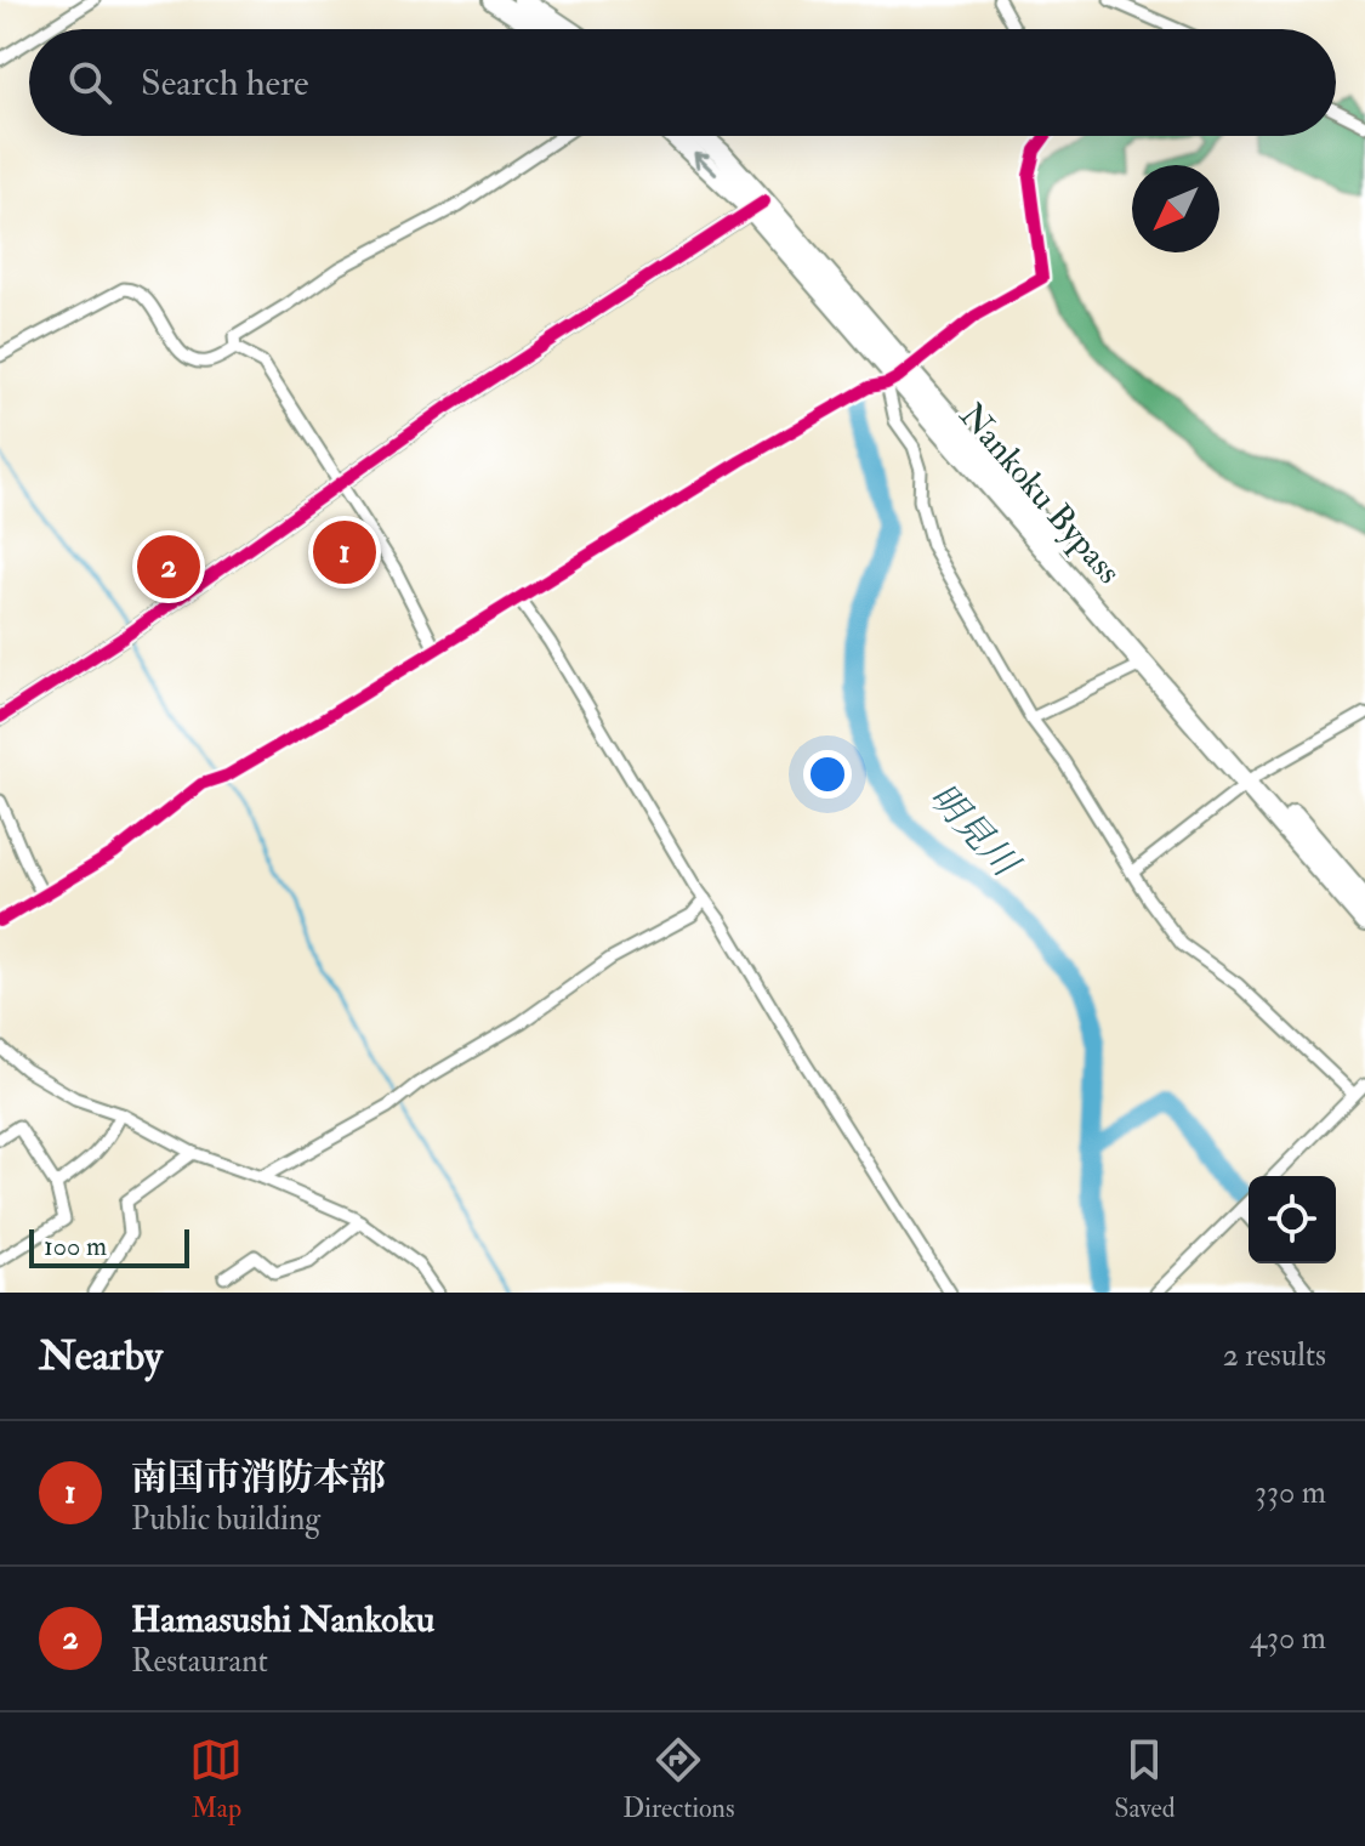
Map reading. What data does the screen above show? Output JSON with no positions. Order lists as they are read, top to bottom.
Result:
{
  "streets": {
    "highway": ["Nankoku Bypass"]
  },
  "water": ["明見川"],
  "scale_bar": "100 m",
  "north": "bottom left",
  "page": {
    "search": "Search here",
    "pins": ["1", "2"],
    "scale": "100 m",
    "heading": ["Nearby", "2 results"],
    "list": [
      {
        "mark": "1",
        "name": "南国市消防本部",
        "note": "Public building",
        "value": "330 m"
      },
      {
        "mark": "2",
        "name": "Hamasushi Nankoku",
        "note": "Restaurant",
        "value": "430 m"
      }
    ],
    "nav": ["Map", "Directions", "Saved"]
  }
}
